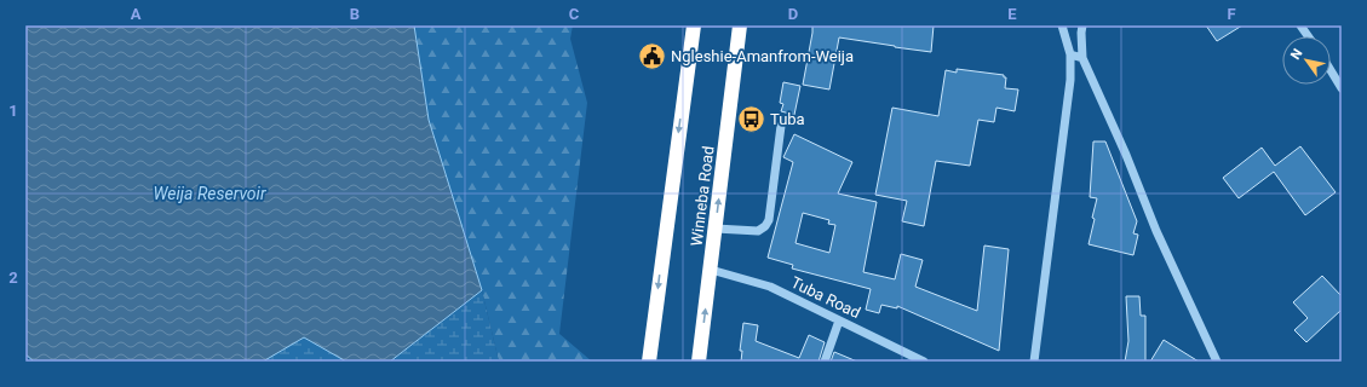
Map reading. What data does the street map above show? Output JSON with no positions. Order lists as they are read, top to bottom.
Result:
{
  "streets": {
    "highway": ["Winneba Road"],
    "street": ["Tuba Road"]
  },
  "crossings": [
    ["Winneba Road", "Tuba Road"]
  ],
  "water": ["Weija Reservoir"],
  "places": {
    "public building": ["Ngleshie-Amanfrom-Weija"],
    "bus stop": ["Tuba"]
  },
  "north": "top left",
  "grid": {
    "columns": [
      "A",
      "B",
      "C",
      "D",
      "E",
      "F"
    ],
    "rows": ["1", "2"]
  }
}
